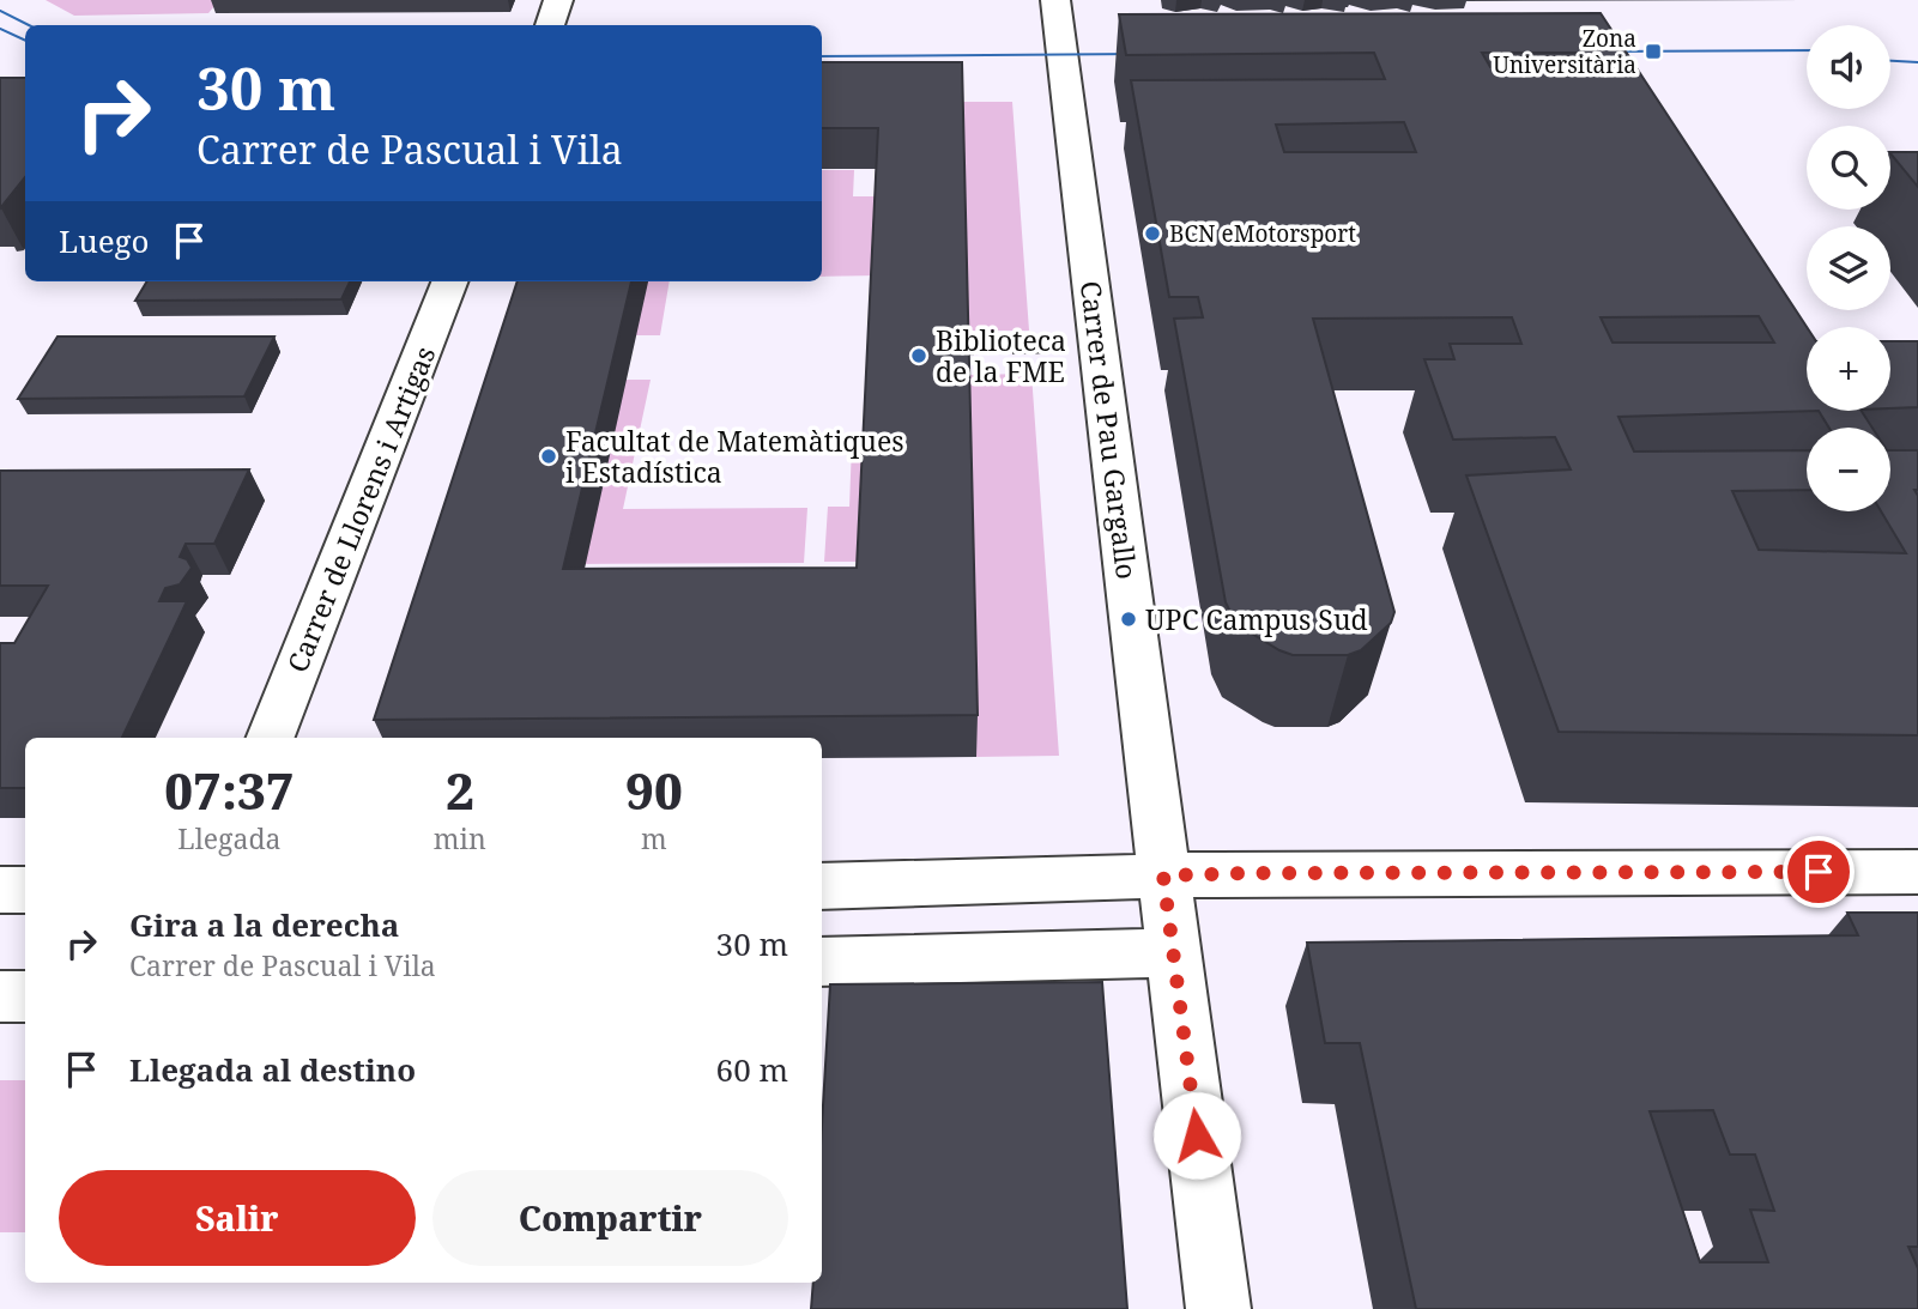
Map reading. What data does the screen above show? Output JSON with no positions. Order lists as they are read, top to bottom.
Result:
{
  "streets": {
    "street": ["Carrer de Pau Gargallo", "Carrer de Llorens i Artigas"]
  },
  "places": {
    "transit": ["Zona Universitària"],
    "other": [
      "BCN eMotorsport",
      "Biblioteca de la FME",
      "Facultat de Matemàtiques i Estadística",
      "UPC Campus Sud"
    ]
  },
  "page": {
    "map_buttons": ["+", "−"],
    "turn": ["30 m", "Carrer de Pascual i Vila"],
    "then": "Luego",
    "eta": [
      "07:37",
      "Llegada",
      "2",
      "min",
      "90",
      "m"
    ],
    "list": [
      {
        "name": "Gira a la derecha",
        "note": "Carrer de Pascual i Vila",
        "value": "30 m"
      },
      {
        "name": "Llegada al destino",
        "value": "60 m"
      }
    ],
    "buttons": ["Salir", "Compartir"]
  }
}
